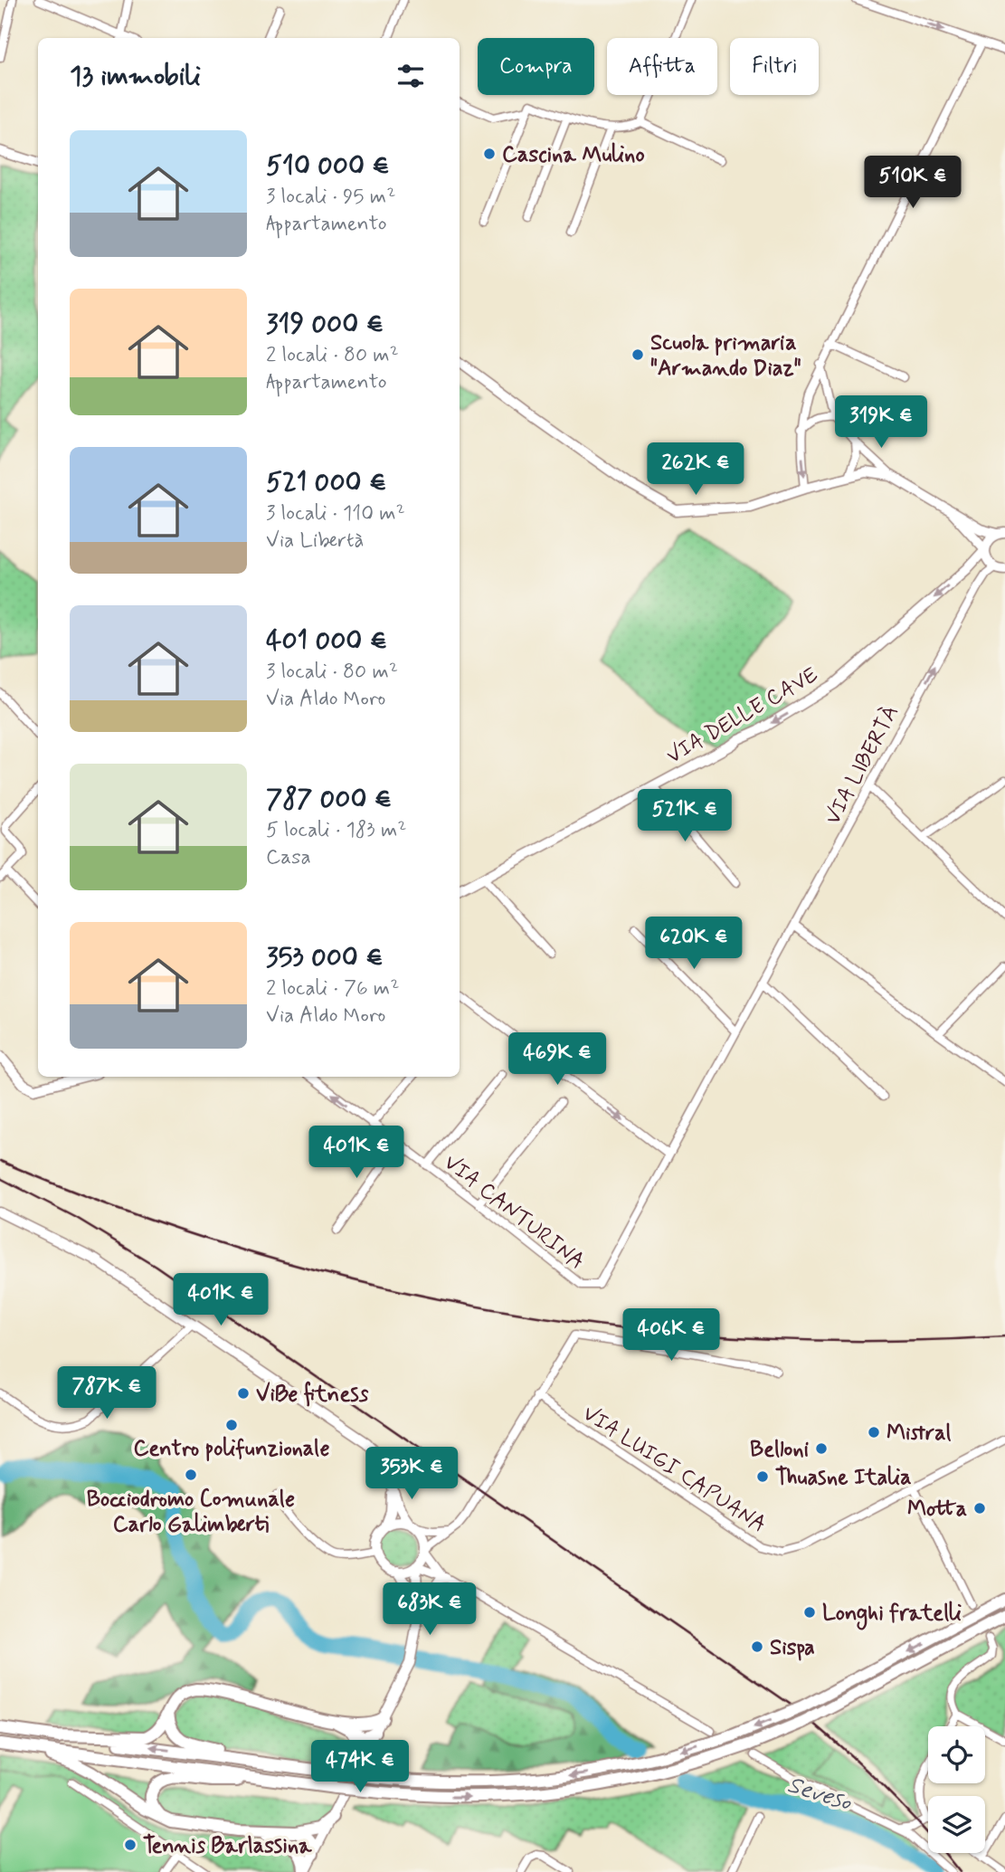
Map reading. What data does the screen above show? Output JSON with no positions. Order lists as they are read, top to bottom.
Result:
{
  "streets": {
    "street": [
      "VIA DELLE CAVE",
      "VIA LIBERTÀ",
      "VIA CANTURINA",
      "VIA LUIGI CAPUANA"
    ]
  },
  "crossings": [
    ["VIA LIBERTÀ", "VIA CANTURINA"]
  ],
  "one_way": ["VIA DELLE CAVE"],
  "water": ["Seveso"],
  "places": [
    "Cascina Mulino",
    "Scuola primaria \"Armando Diaz\"",
    "ViBe fitness",
    "Centro polifunzionale",
    "Mistral",
    "Belloni",
    "Bocciodromo Comunale Carlo Galimberti",
    "Thuasne Italia",
    "Motta",
    "Longhi fratelli",
    "Sispa",
    "Tennis Barlassina"
  ],
  "page": {
    "chip": ["Compra", "Affitta", "Filtri"],
    "heading": "13 immobili",
    "list": [
      {
        "name": "510 000 €",
        "note": "3 locali · 95 m² · Appartamento"
      },
      {
        "name": "319 000 €",
        "note": "2 locali · 80 m² · Appartamento"
      },
      {
        "name": "521 000 €",
        "note": "3 locali · 110 m² · Via Libertà"
      },
      {
        "name": "401 000 €",
        "note": "3 locali · 80 m² · Via Aldo Moro"
      },
      {
        "name": "787 000 €",
        "note": "5 locali · 183 m² · Casa"
      },
      {
        "name": "353 000 €",
        "note": "2 locali · 76 m² · Via Aldo Moro"
      }
    ],
    "price": [
      "510K €",
      "319K €",
      "262K €",
      "521K €",
      "620K €",
      "469K €",
      "401K €",
      "401K €",
      "406K €",
      "787K €",
      "353K €",
      "683K €",
      "474K €"
    ]
  }
}
